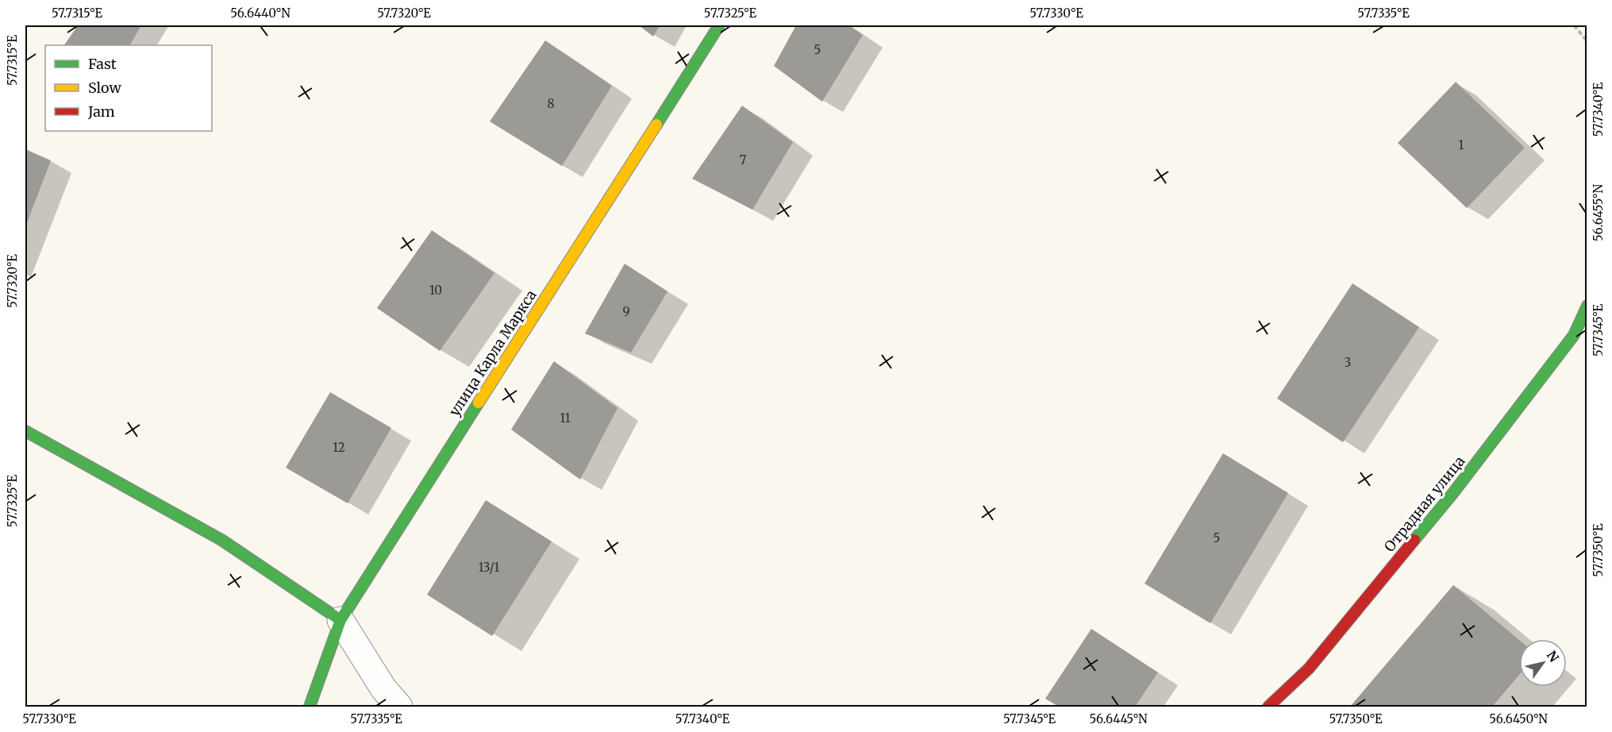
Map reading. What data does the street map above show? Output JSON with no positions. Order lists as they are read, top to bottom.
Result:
{
  "streets": {
    "street": ["улица Карла Маркса", "Отрадная улица"]
  },
  "house_numbers": [
    "5",
    "8",
    "1",
    "7",
    "10",
    "9",
    "3",
    "11",
    "12",
    "5",
    "13/1"
  ],
  "legend": ["Fast", "Slow", "Jam"],
  "north": "top right",
  "coordinates": [
    "57.7315°E",
    "56.6440°N",
    "57.7320°E",
    "57.7325°E",
    "57.7330°E",
    "57.7335°E",
    "57.7340°E",
    "56.6455°N",
    "57.7345°E",
    "57.7350°E",
    "56.6445°N",
    "56.6450°N"
  ]
}
